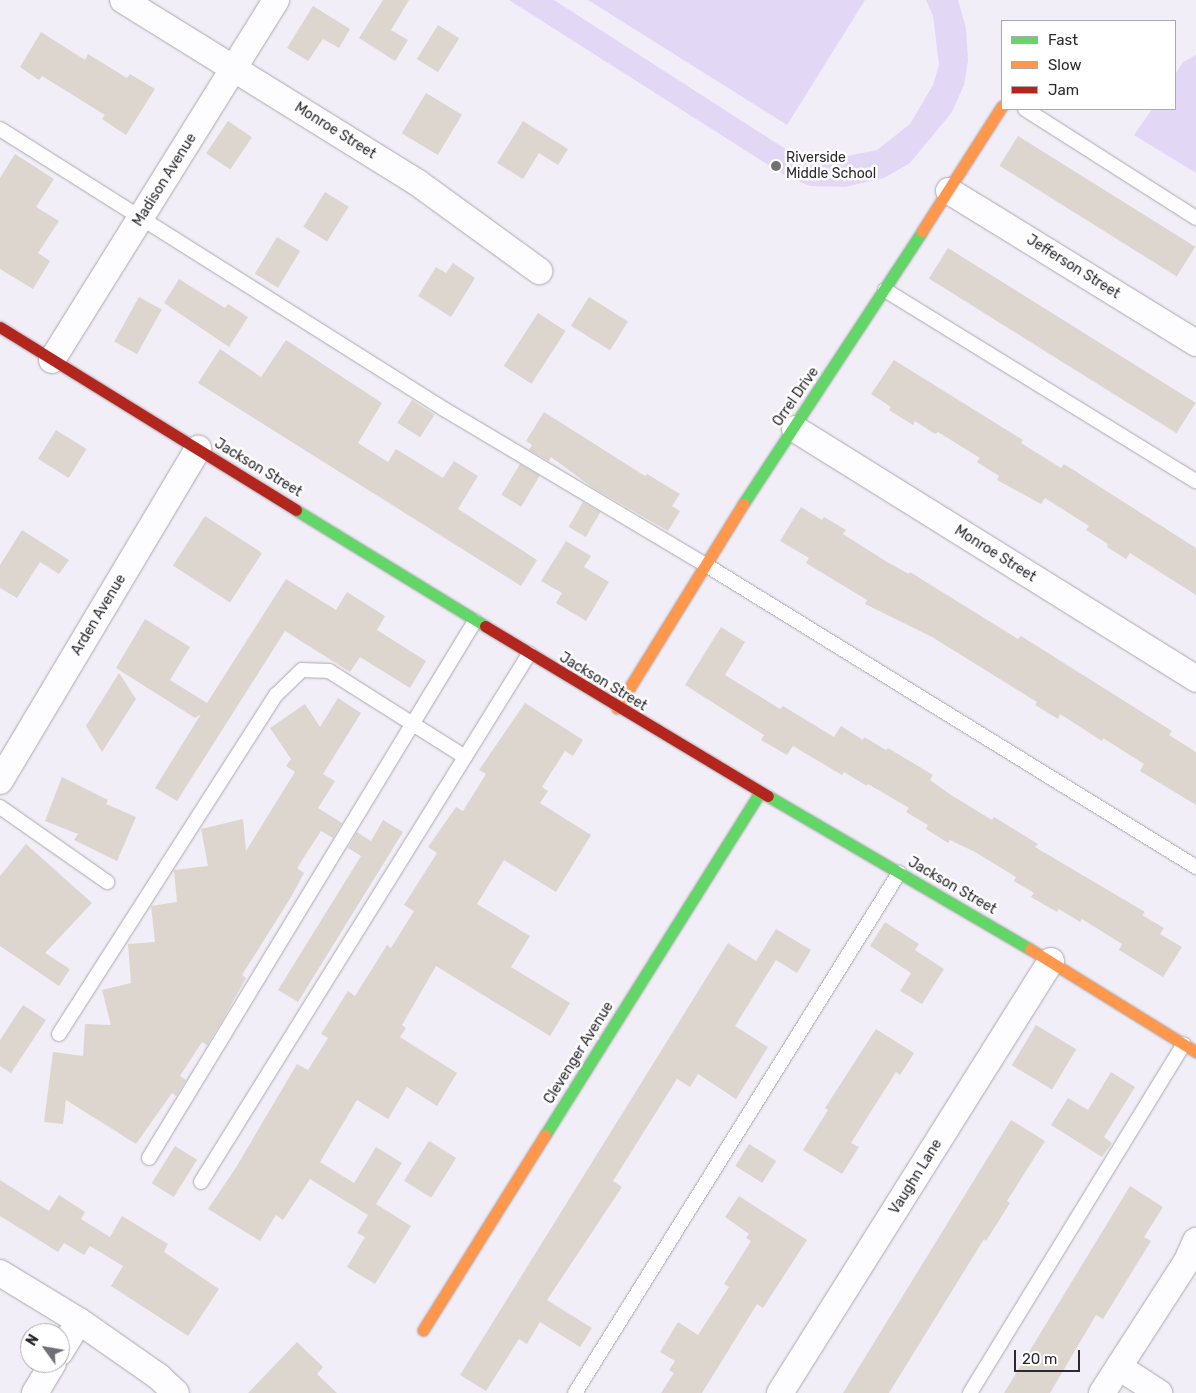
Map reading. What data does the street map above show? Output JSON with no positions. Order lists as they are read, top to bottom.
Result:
{
  "streets": {
    "street": [
      "Monroe Street",
      "Madison Avenue",
      "Jefferson Street",
      "Orrel Drive",
      "Jackson Street",
      "Arden Avenue",
      "Clevenger Avenue",
      "Vaughn Lane"
    ]
  },
  "crossings": [
    ["Monroe Street", "Madison Avenue"],
    ["Monroe Street", "Orrel Drive"],
    ["Madison Avenue", "Jackson Street"],
    ["Jefferson Street", "Orrel Drive"],
    ["Orrel Drive", "Jackson Street"],
    ["Jackson Street", "Arden Avenue"],
    ["Jackson Street", "Clevenger Avenue"],
    ["Jackson Street", "Vaughn Lane"]
  ],
  "places": ["Riverside Middle School"],
  "legend": ["Fast", "Slow", "Jam"],
  "scale_bar": "20 m",
  "north": "top left"
}
